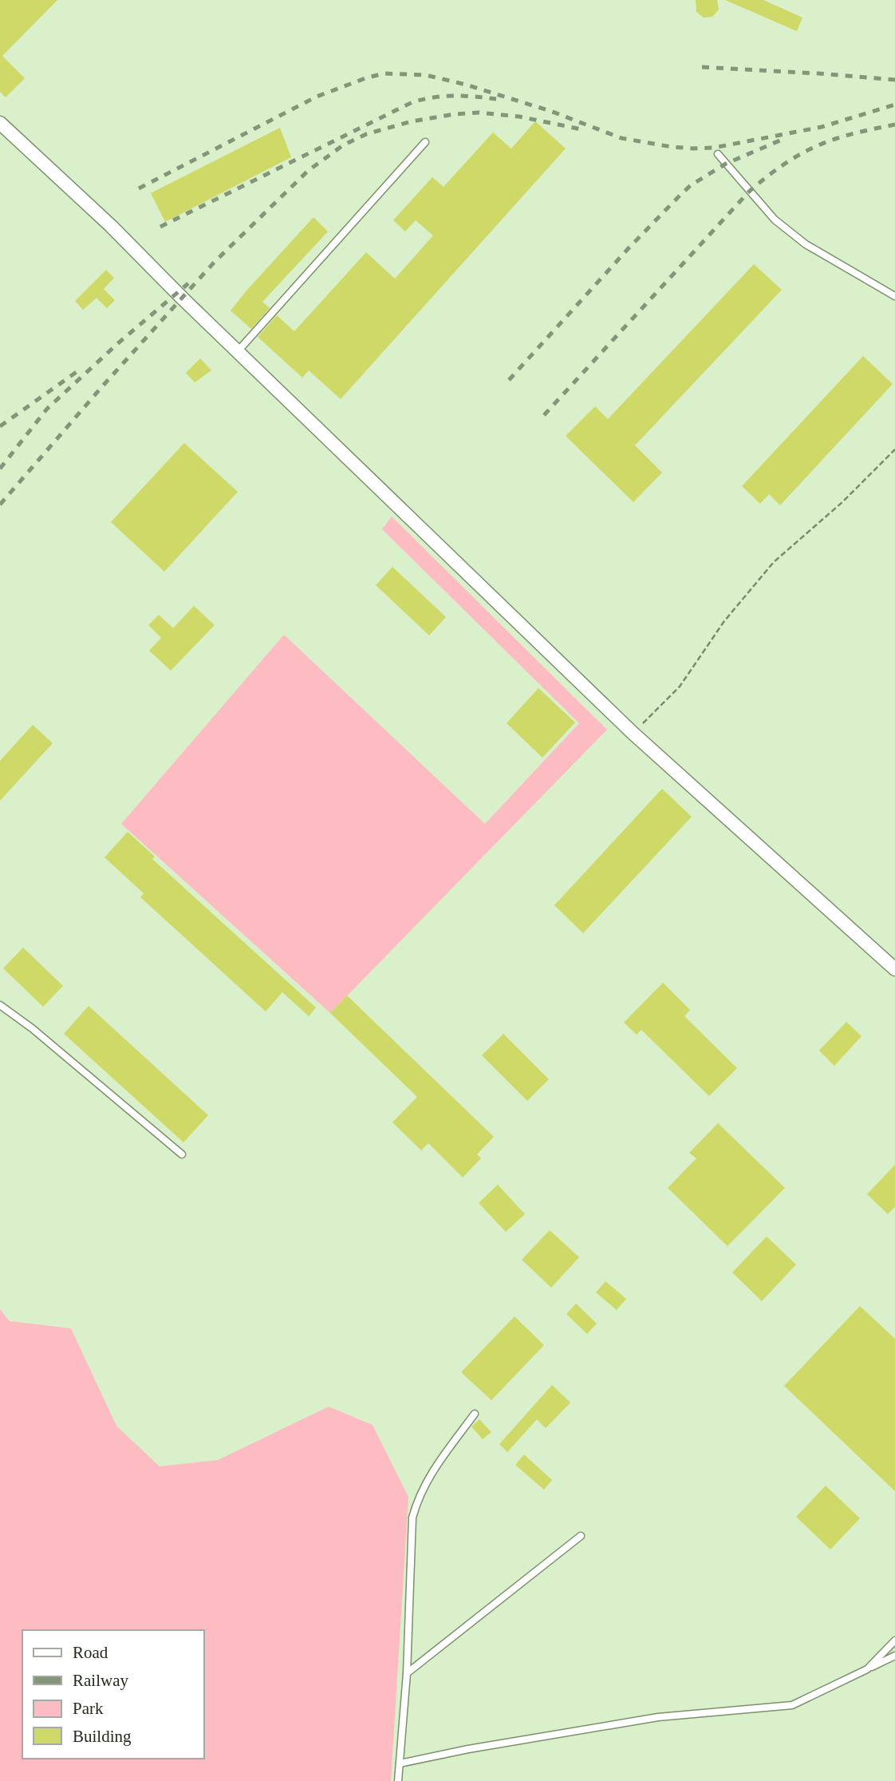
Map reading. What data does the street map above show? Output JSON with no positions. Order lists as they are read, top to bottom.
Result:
{
  "legend": [
    "Road",
    "Railway",
    "Park",
    "Building"
  ]
}
